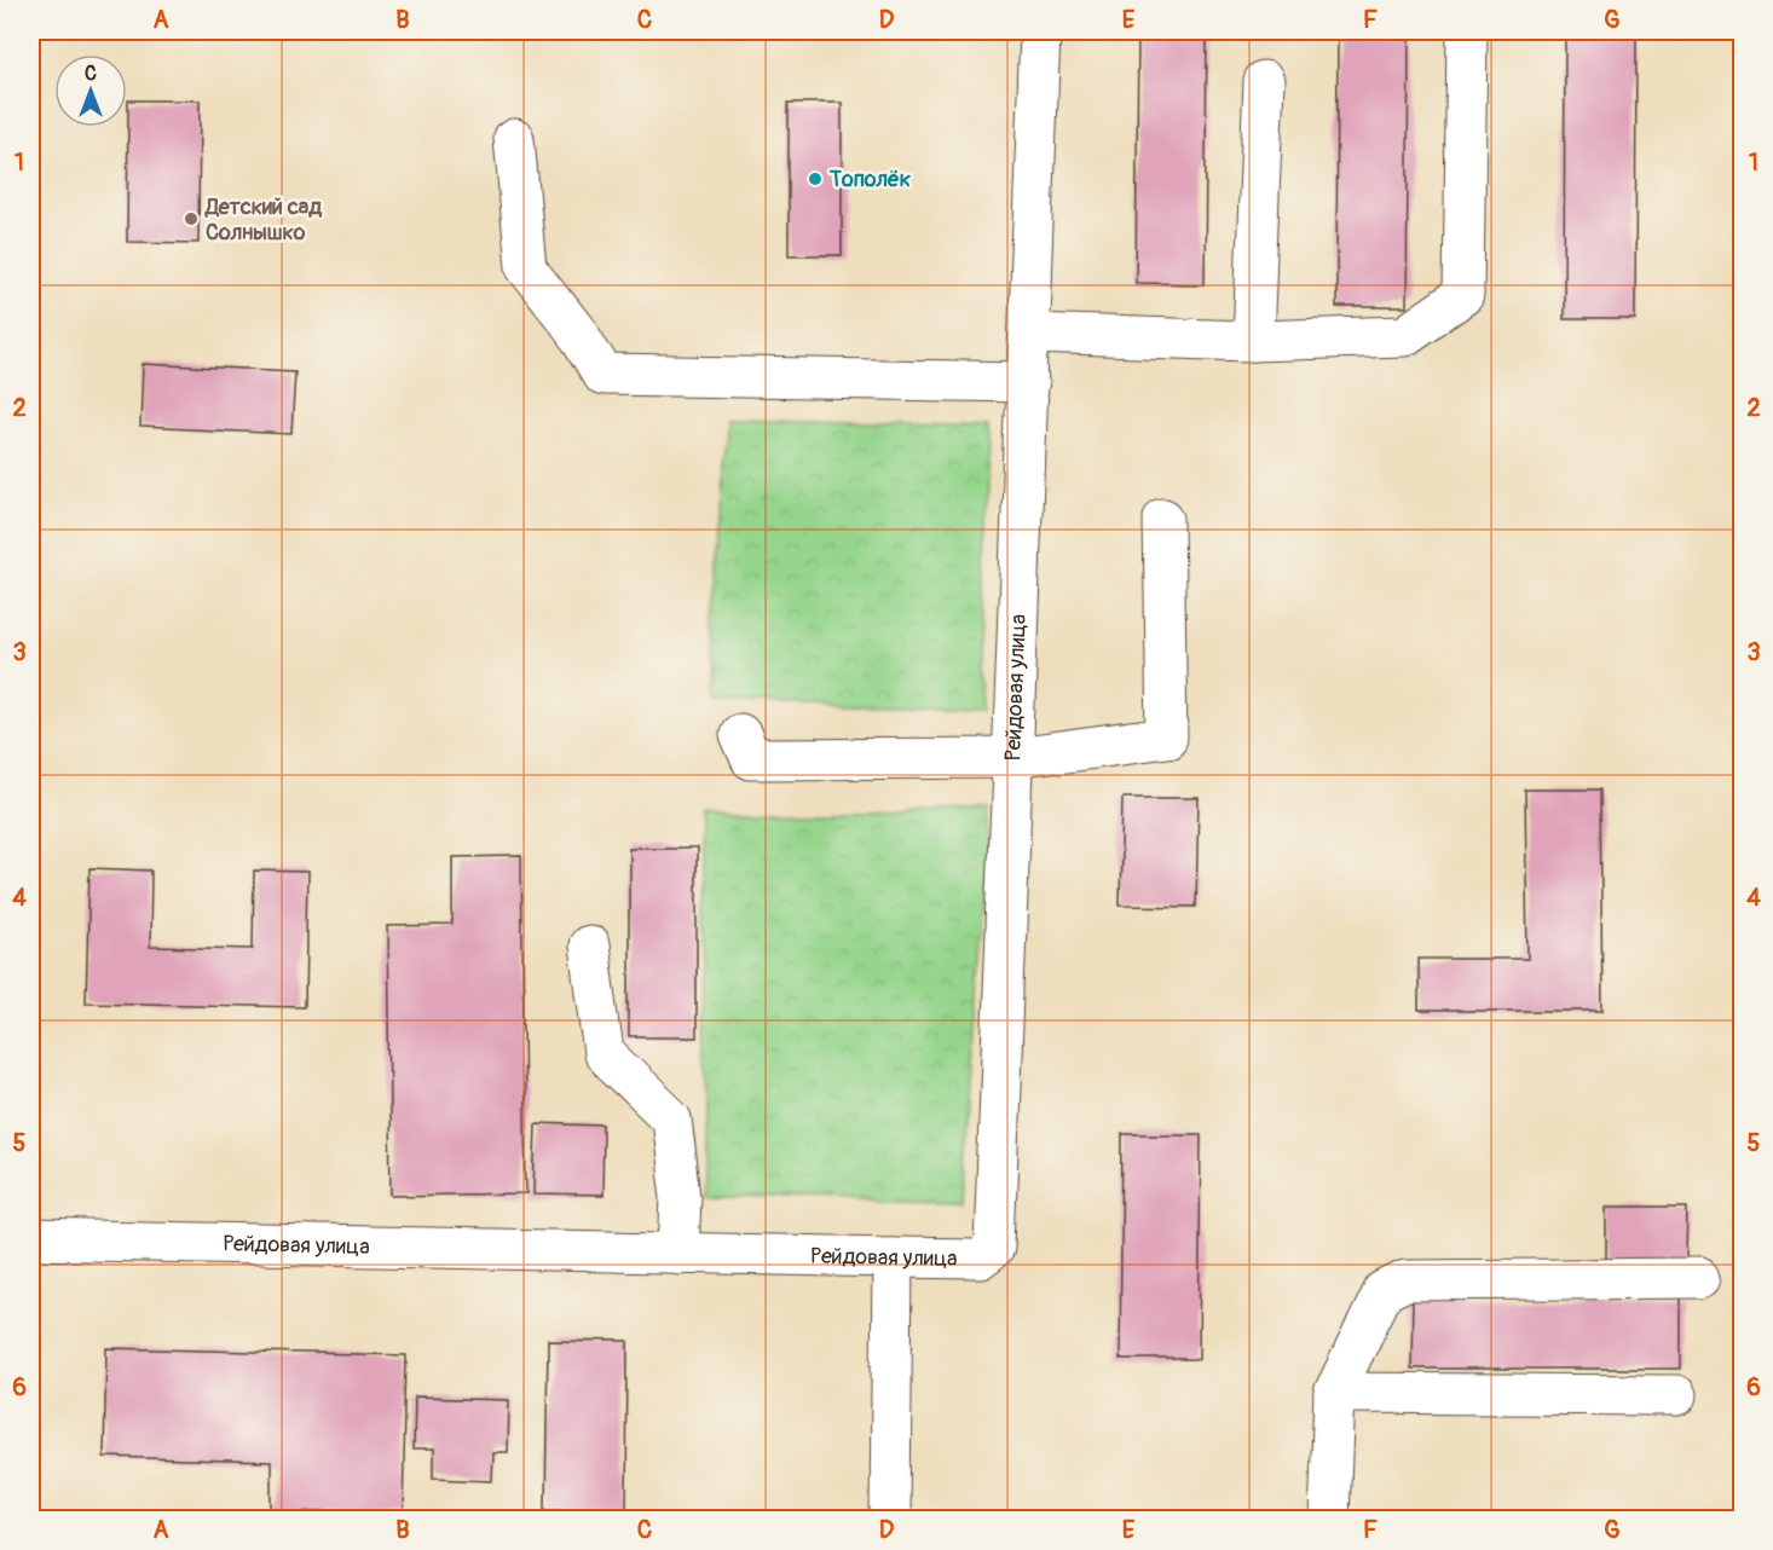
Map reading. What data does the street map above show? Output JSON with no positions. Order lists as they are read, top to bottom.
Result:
{
  "streets": {
    "street": ["Рейдовая улица"]
  },
  "places": ["Тополёк", "Детский сад Солнышко"],
  "north": "top",
  "grid": {
    "columns": [
      "A",
      "B",
      "C",
      "D",
      "E",
      "F",
      "G"
    ],
    "rows": [
      "1",
      "2",
      "3",
      "4",
      "5",
      "6"
    ]
  }
}
